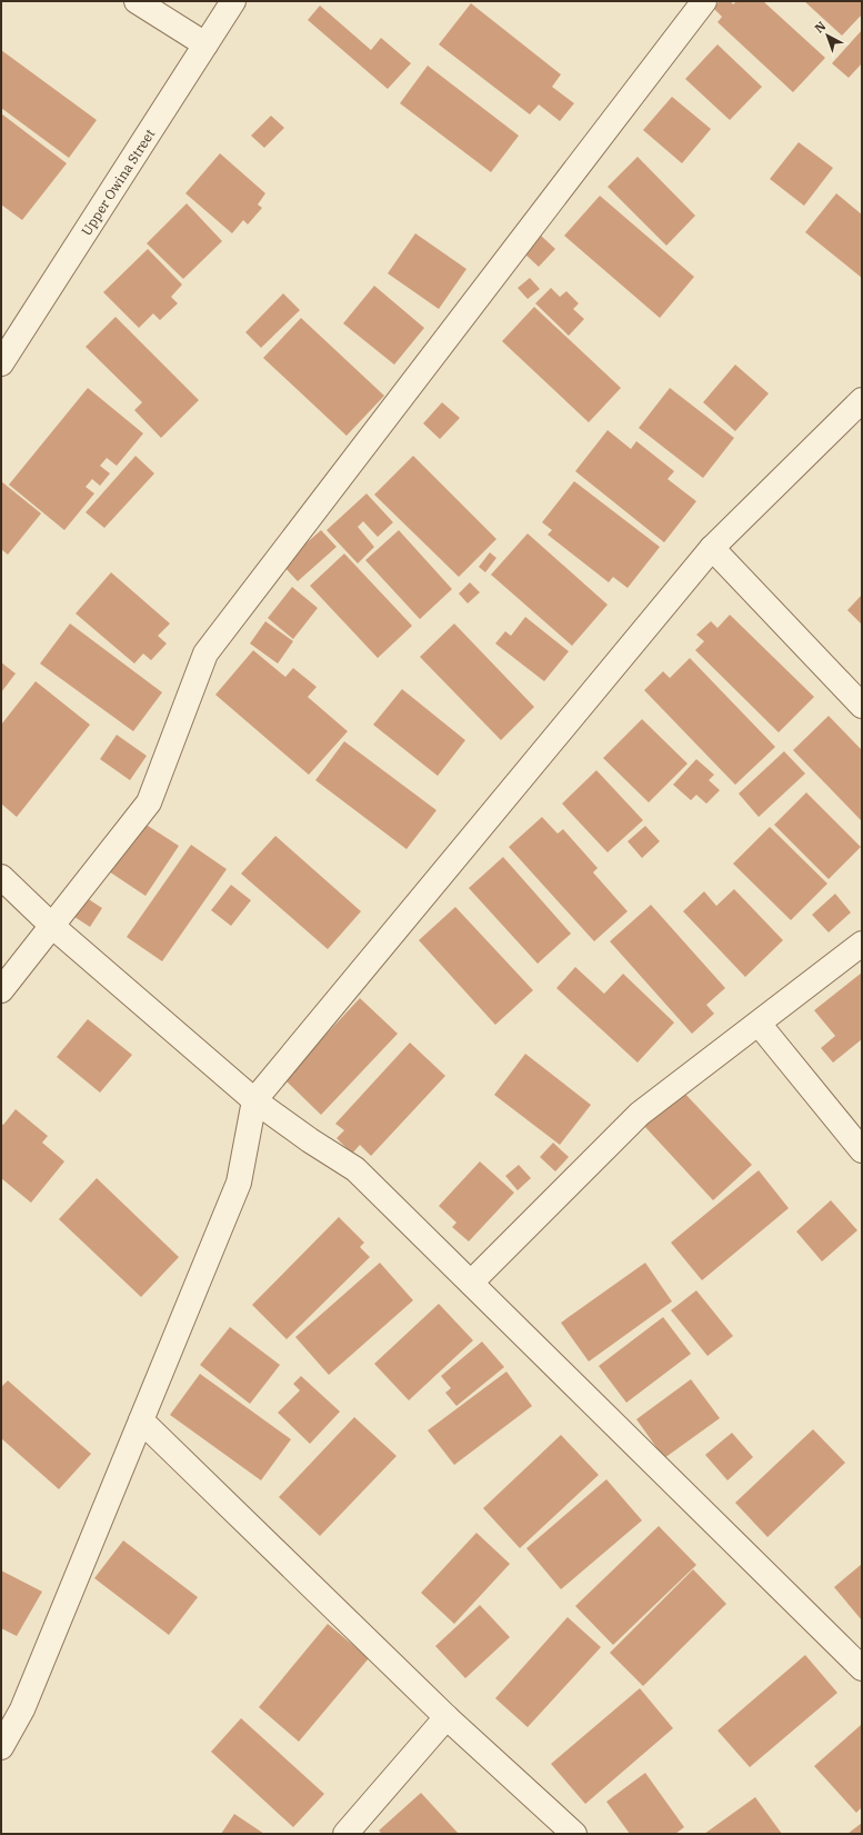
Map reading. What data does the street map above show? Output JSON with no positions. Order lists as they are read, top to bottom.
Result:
{
  "streets": {
    "street": ["Upper Owina Street"]
  },
  "north": "top left"
}
